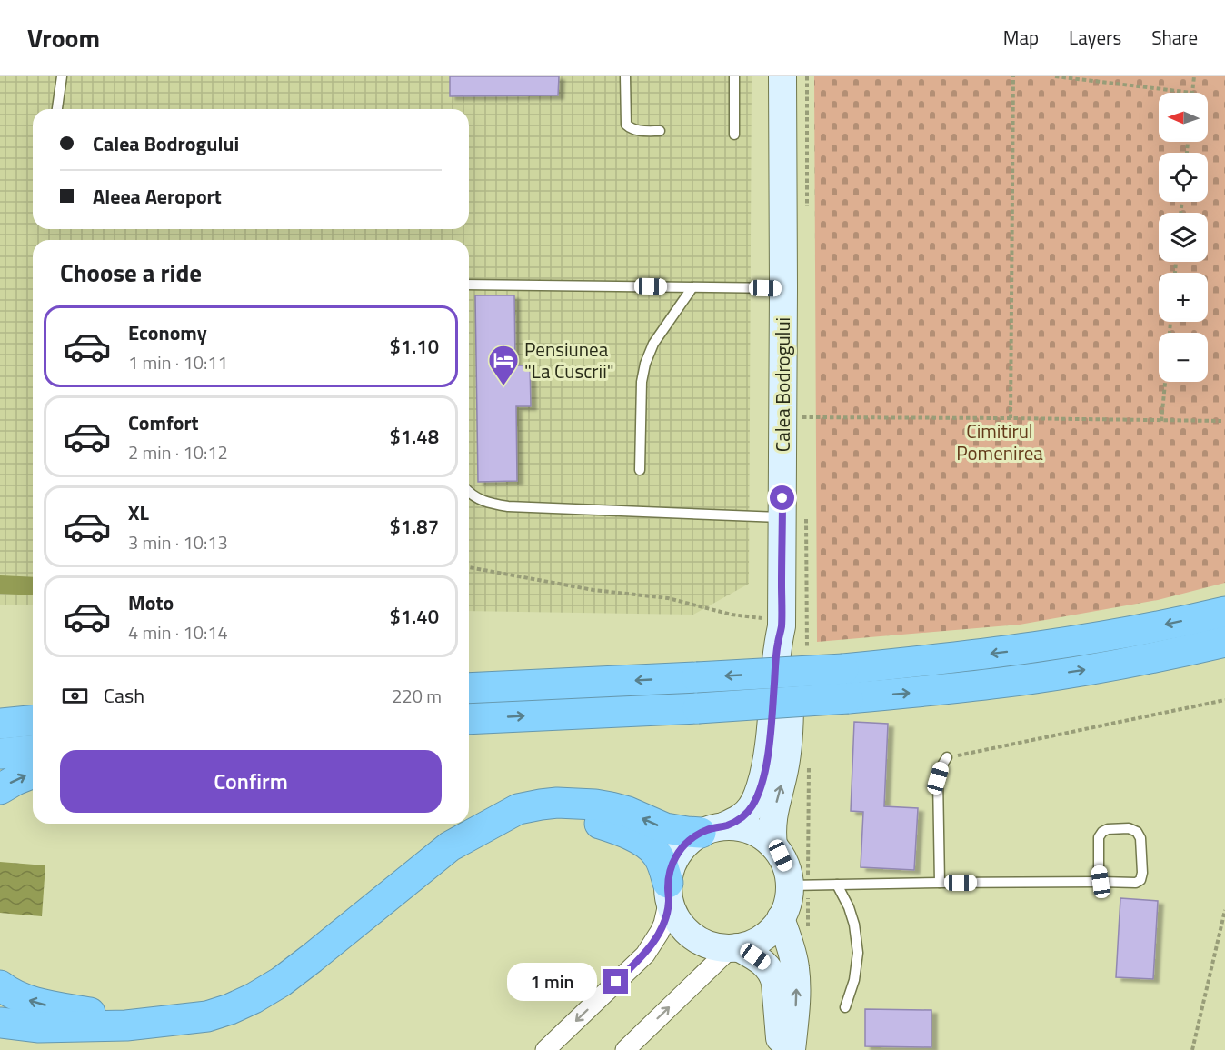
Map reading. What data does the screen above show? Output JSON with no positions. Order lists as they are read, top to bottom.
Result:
{
  "streets": {
    "main road": ["Calea Bodrogului"]
  },
  "parks": ["Cimitirul Pomenirea"],
  "places": {
    "hotel": ["Pensiunea \"La Cuscrii\""]
  },
  "north": "left",
  "page": {
    "header": "Vroom",
    "nav": ["Map", "Layers", "Share"],
    "map_buttons": ["+", "−"],
    "banner": ["Calea Bodrogului", "Aleea Aeroport"],
    "heading": "Choose a ride",
    "list": [
      {
        "name": "Economy",
        "note": "1 min · 10:11",
        "value": "$1.10"
      },
      {
        "name": "Comfort",
        "note": "2 min · 10:12",
        "value": "$1.48"
      },
      {
        "name": "XL",
        "note": "3 min · 10:13",
        "value": "$1.87"
      },
      {
        "name": "Moto",
        "note": "4 min · 10:14",
        "value": "$1.40"
      }
    ],
    "pay": ["Cash", "220 m"],
    "buttons": "Confirm",
    "bubble": "1 min"
  }
}
